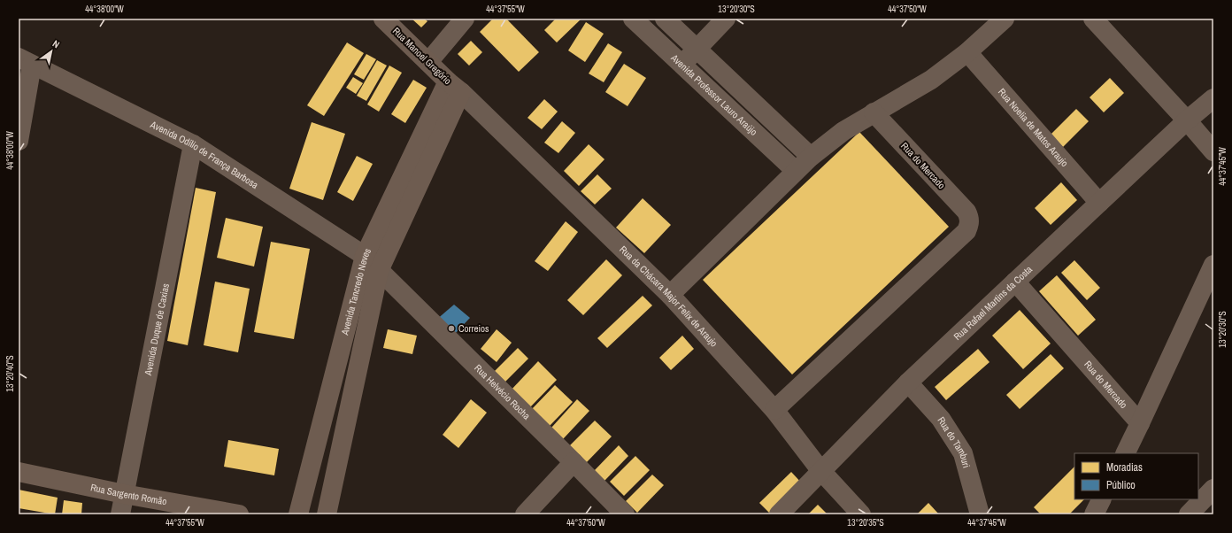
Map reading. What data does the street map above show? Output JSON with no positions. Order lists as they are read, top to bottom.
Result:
{
  "streets": {
    "main road": ["Rua Manoel Gregório", "Avenida Tancredo Neves", "Rua Sargento Romão"],
    "street": [
      "Avenida Professor Lauro Araújo",
      "Rua Noelia de Matos Araujo",
      "Avenida Odílio de França Barbosa",
      "Rua do Mercado",
      "Rua da Chácara Major Felix de Araujo",
      "Rua Rafael Martins da Costa",
      "Avenida Duque de Caxias",
      "Rua Helvécio Rocha",
      "Rua do Tamburi"
    ]
  },
  "crossings": [
    ["Rua Manoel Gregório", "Avenida Tancredo Neves"],
    ["Rua Manoel Gregório", "Rua da Chácara Major Felix de Araujo"],
    ["Rua Noelia de Matos Araujo", "Rua Rafael Martins da Costa"],
    ["Avenida Odílio de França Barbosa", "Avenida Tancredo Neves"],
    ["Avenida Odílio de França Barbosa", "Avenida Duque de Caxias"],
    ["Avenida Odílio de França Barbosa", "Rua Helvécio Rocha"],
    ["Rua do Mercado", "Rua da Chácara Major Felix de Araujo"],
    ["Rua do Mercado", "Rua Rafael Martins da Costa"],
    ["Avenida Tancredo Neves", "Rua da Chácara Major Felix de Araujo"],
    ["Avenida Tancredo Neves", "Rua Helvécio Rocha"],
    ["Rua da Chácara Major Felix de Araujo", "Rua Rafael Martins da Costa"],
    ["Rua Rafael Martins da Costa", "Rua do Tamburi"],
    ["Avenida Duque de Caxias", "Rua Sargento Romão"]
  ],
  "places": ["Correios"],
  "legend": ["Moradias", "Público"],
  "north": "top right",
  "coordinates": [
    "44°38'00\"W",
    "44°37'55\"W",
    "13°20'30\"S",
    "44°37'50\"W",
    "44°37'45\"W",
    "13°20'40\"S",
    "13°20'35\"S"
  ]
}
